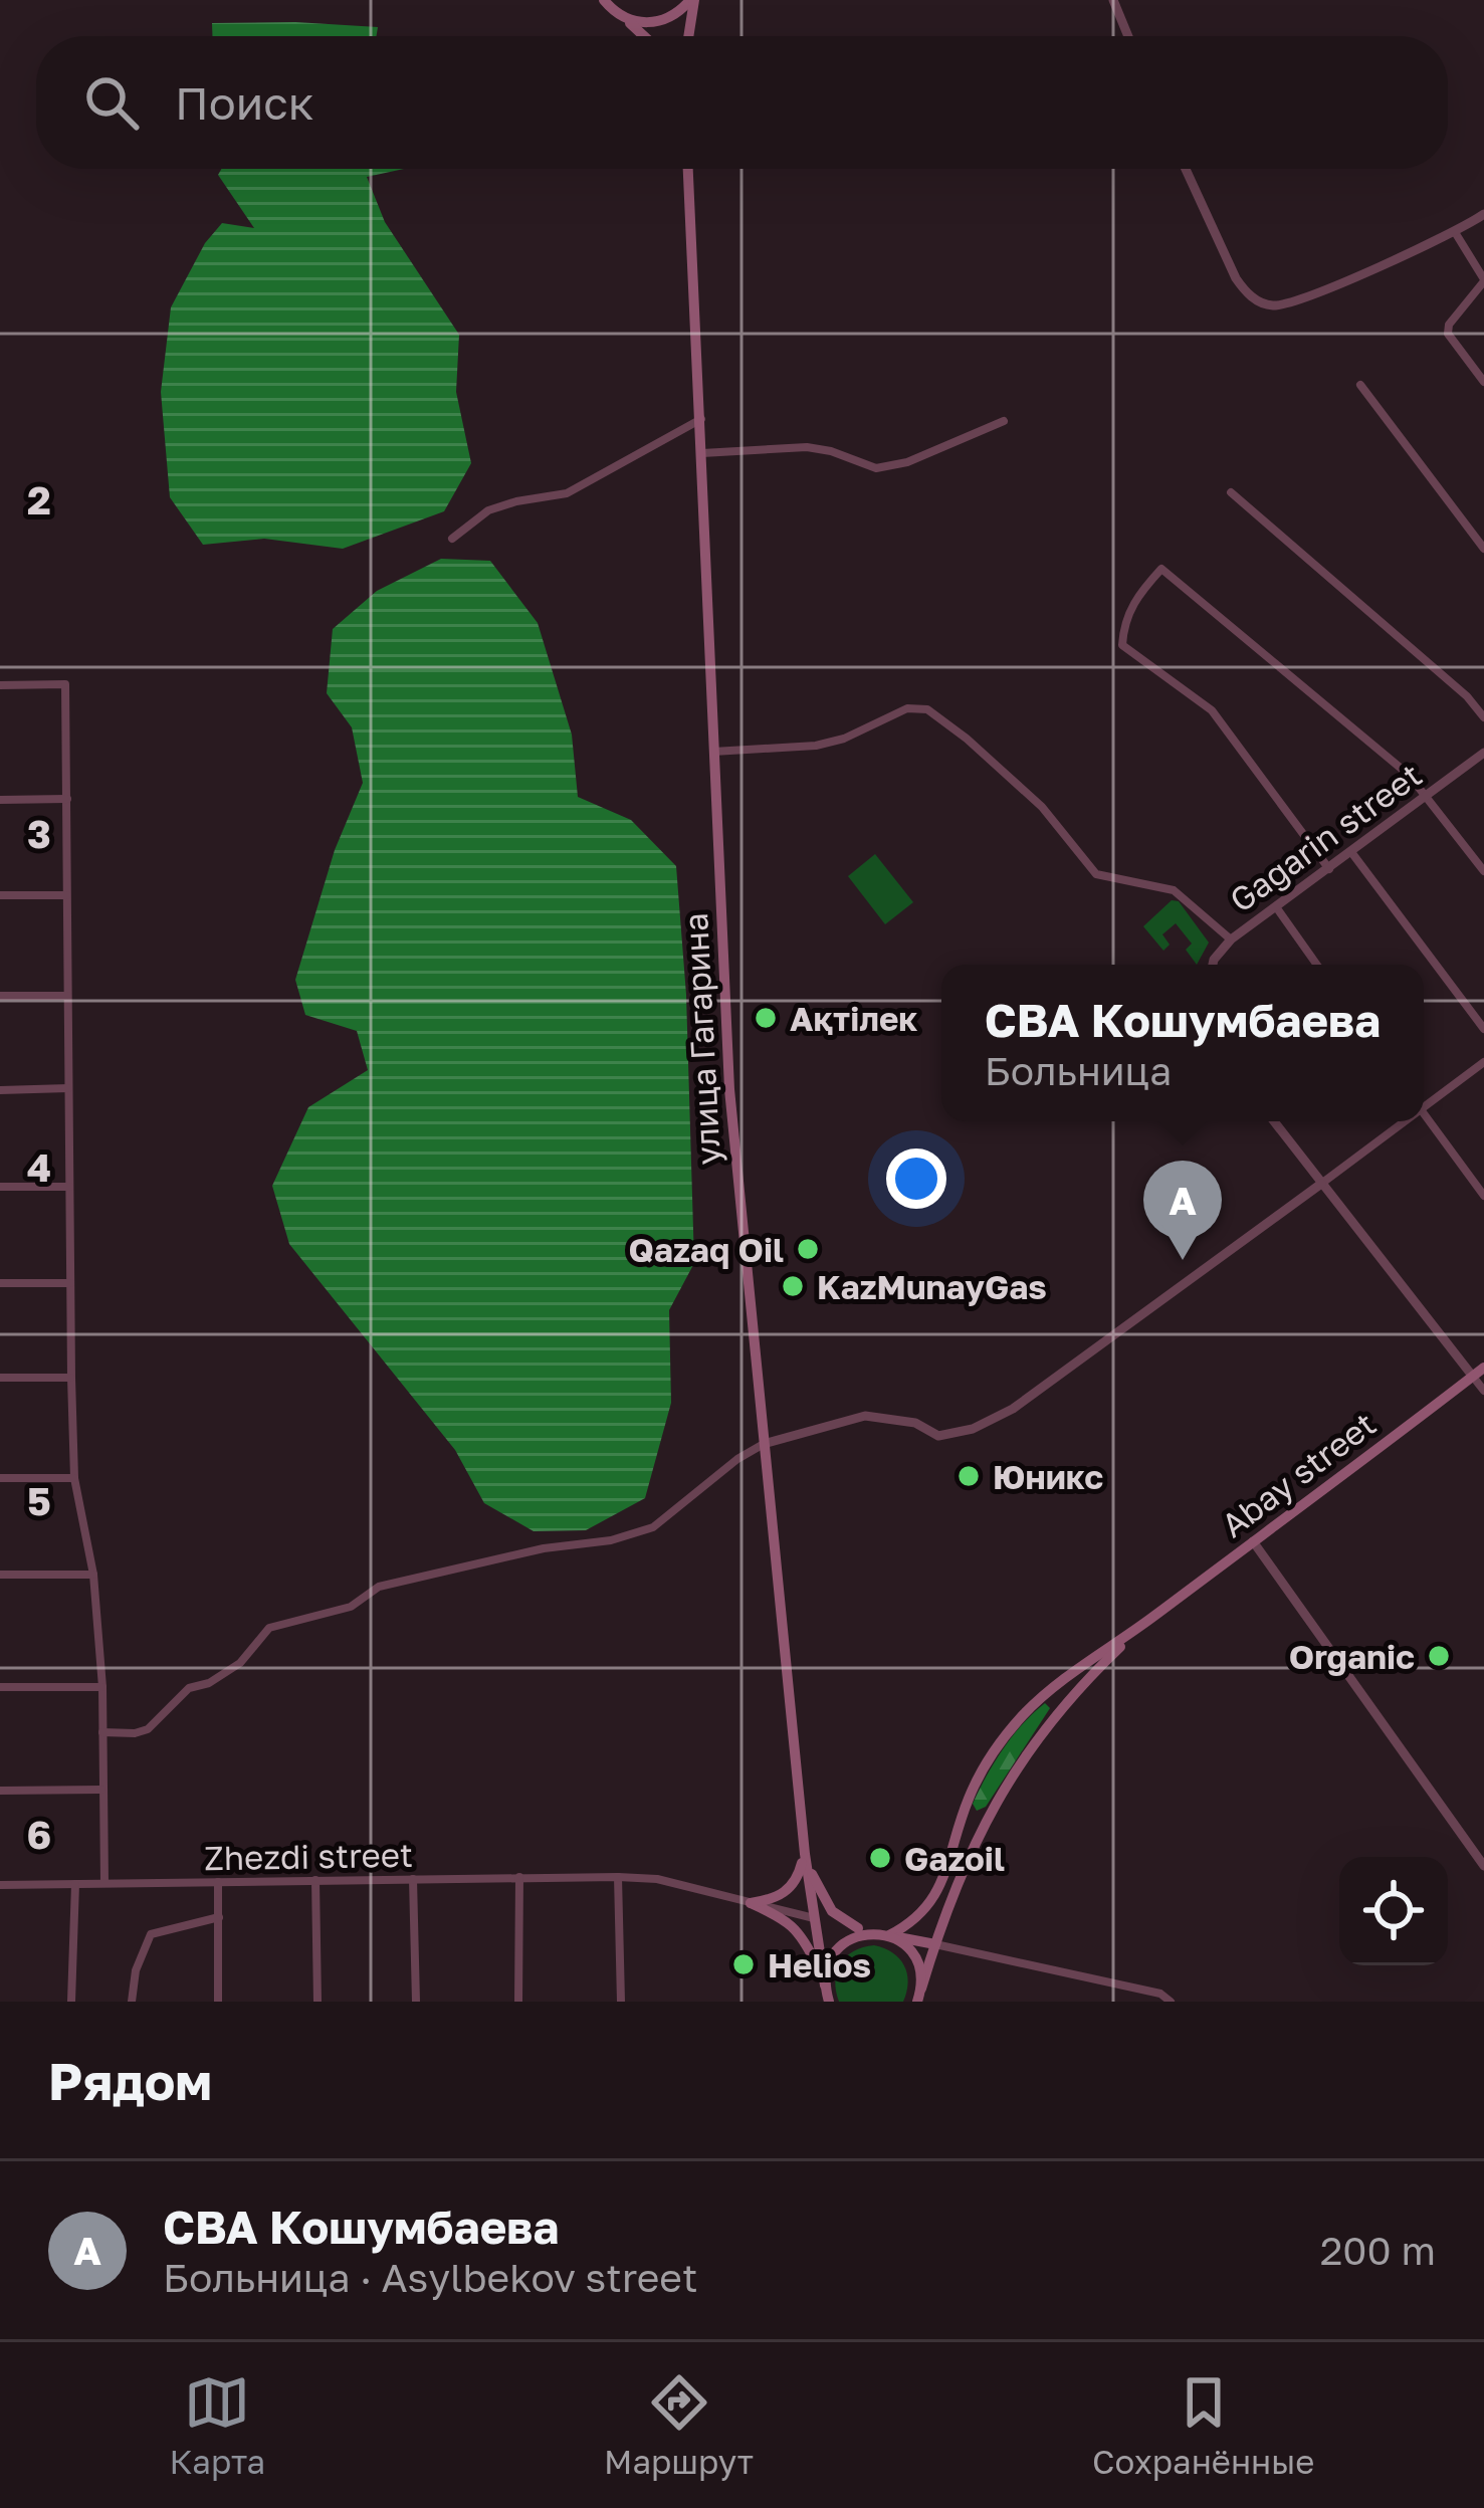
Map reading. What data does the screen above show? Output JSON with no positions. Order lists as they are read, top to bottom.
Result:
{
  "streets": {
    "main road": ["улица Гагарина", "Abay street"],
    "street": ["Gagarin street", "Zhezdi street"]
  },
  "crossings": [
    ["улица Гагарина", "Zhezdi street"]
  ],
  "places": [
    "Ақтілек",
    "Qazaq Oil",
    "KazMunayGas",
    "Юникс",
    "Organic",
    "Gazoil",
    "Helios"
  ],
  "page": {
    "search": "Поиск",
    "popup": ["СВА Кошумбаева", "Больница"],
    "pins": "A",
    "heading": "Рядом",
    "list": [
      {
        "mark": "A",
        "name": "СВА Кошумбаева",
        "note": "Больница · Asylbekov street",
        "value": "200 m"
      }
    ],
    "nav": ["Карта", "Маршрут", "Сохранённые"]
  },
  "grid": {
    "rows": [
      "2",
      "3",
      "4",
      "5",
      "6"
    ]
  }
}
